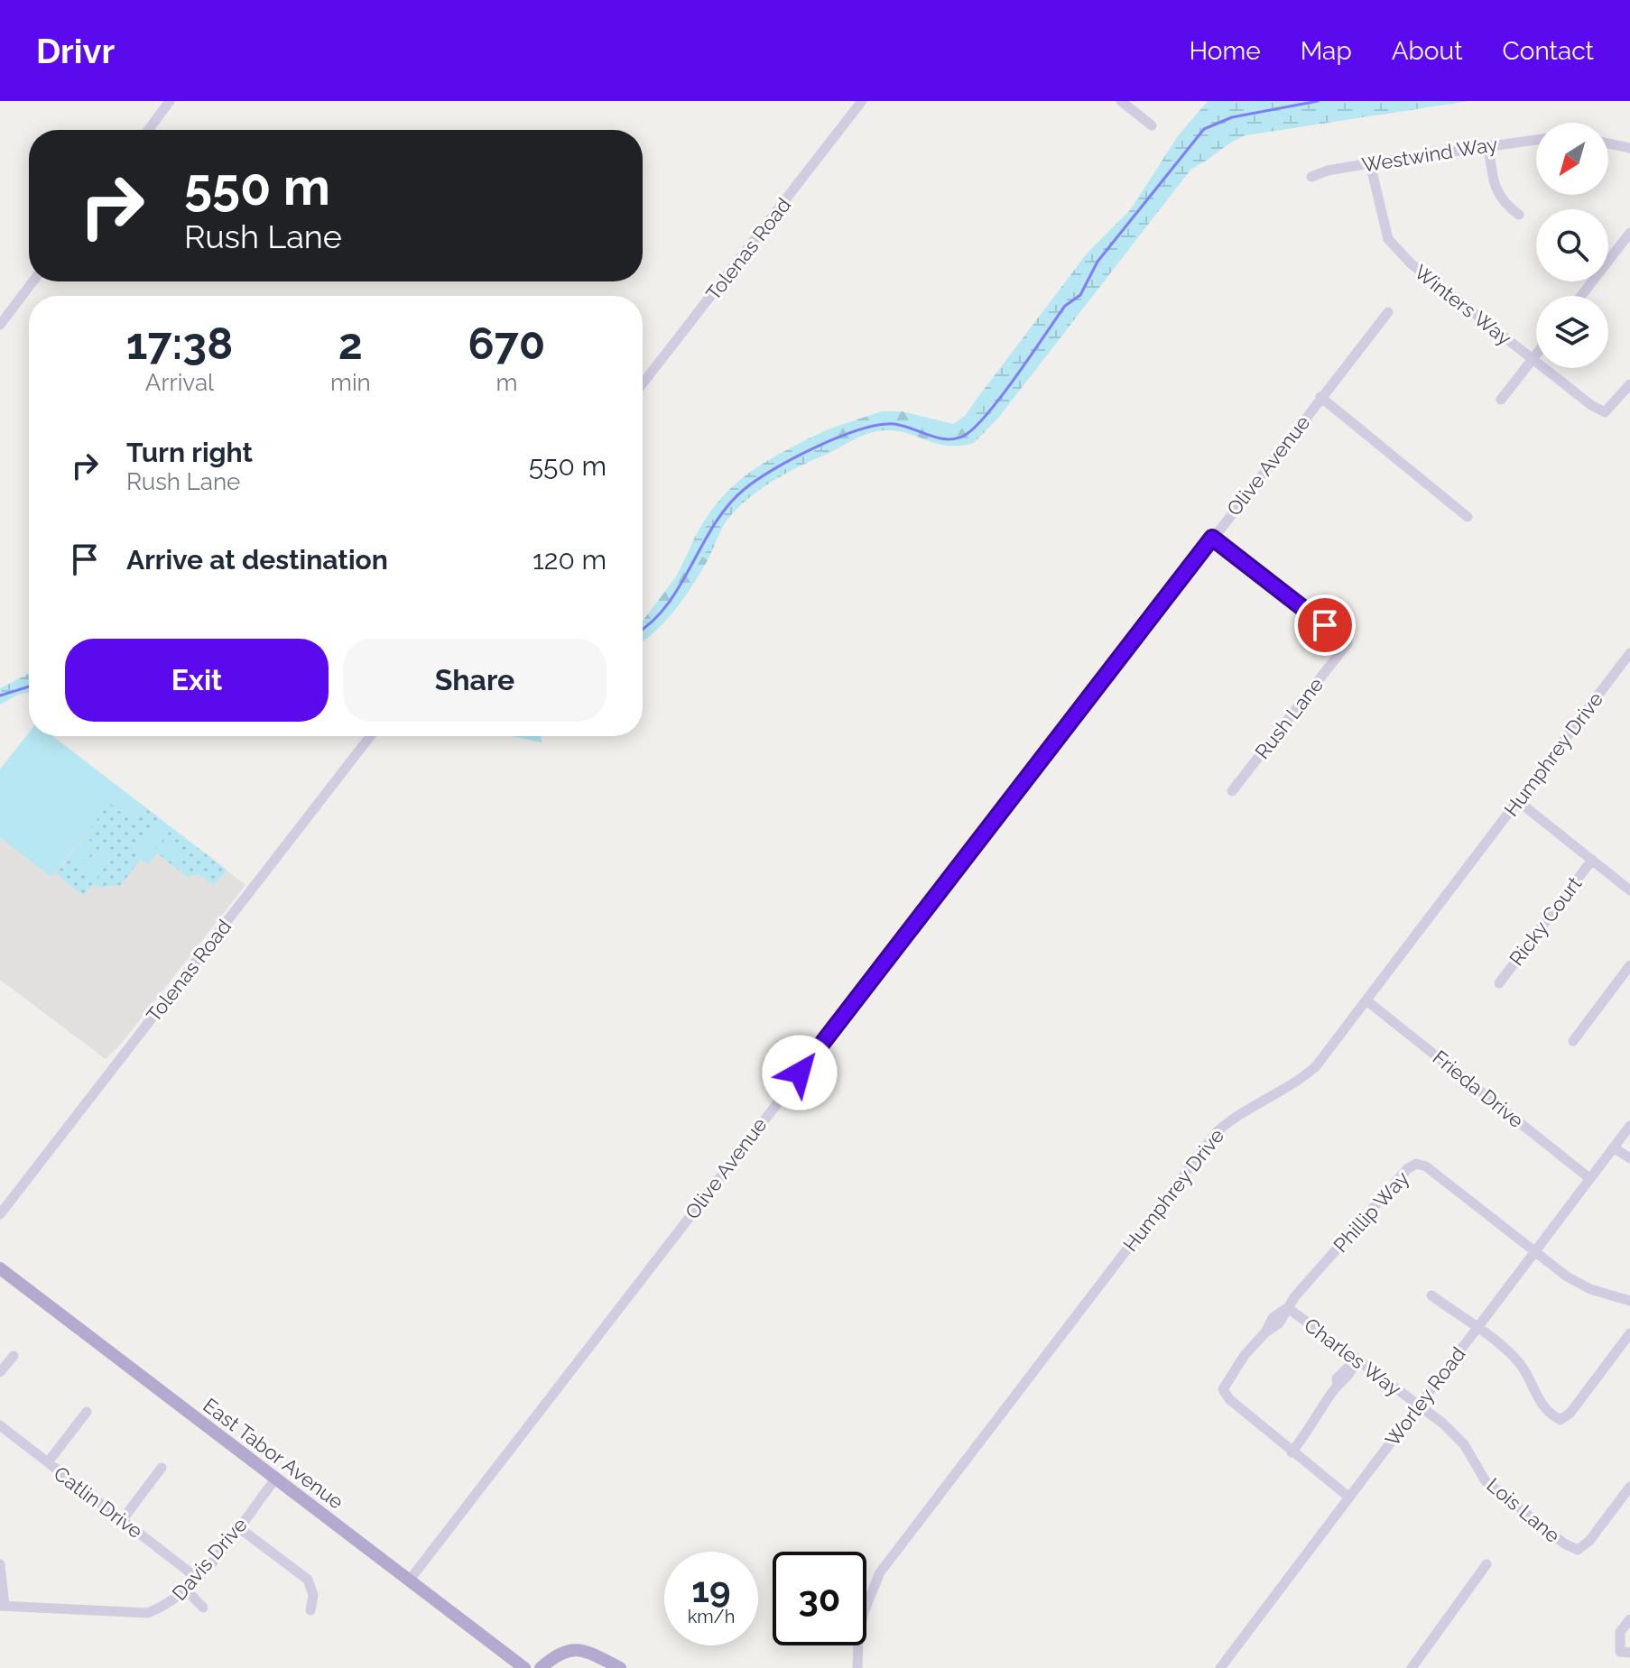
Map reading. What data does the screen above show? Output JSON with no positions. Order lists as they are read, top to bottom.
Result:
{
  "streets": {
    "main road": ["East Tabor Avenue"],
    "street": [
      "Westwind Way",
      "Tolenas Road",
      "Winters Way",
      "Olive Avenue",
      "Rush Lane",
      "Humphrey Drive",
      "Ricky Court",
      "Frieda Drive",
      "Phillip Way",
      "Charles Way",
      "Worley Road",
      "Catlin Drive",
      "Lois Lane",
      "Davis Drive"
    ]
  },
  "crossings": [
    ["Westwind Way", "Winters Way"],
    ["Olive Avenue", "Rush Lane"],
    ["Olive Avenue", "East Tabor Avenue"],
    ["Humphrey Drive", "Frieda Drive"],
    ["Frieda Drive", "Worley Road"],
    ["Phillip Way", "Charles Way"],
    ["Phillip Way", "Worley Road"],
    ["Charles Way", "Worley Road"],
    ["Charles Way", "Lois Lane"],
    ["Worley Road", "Lois Lane"],
    ["East Tabor Avenue", "Davis Drive"],
    ["Catlin Drive", "Davis Drive"]
  ],
  "north": "bottom left",
  "page": {
    "header": "Drivr",
    "nav": [
      "Home",
      "Map",
      "About",
      "Contact"
    ],
    "turn": ["550 m", "Rush Lane"],
    "eta": [
      "17:38",
      "Arrival",
      "2",
      "min",
      "670",
      "m"
    ],
    "list": [
      {
        "name": "Turn right",
        "note": "Rush Lane",
        "value": "550 m"
      },
      {
        "name": "Arrive at destination",
        "value": "120 m"
      }
    ],
    "buttons": ["Exit", "Share"],
    "speed": "19 km/h",
    "limit": "30"
  }
}
